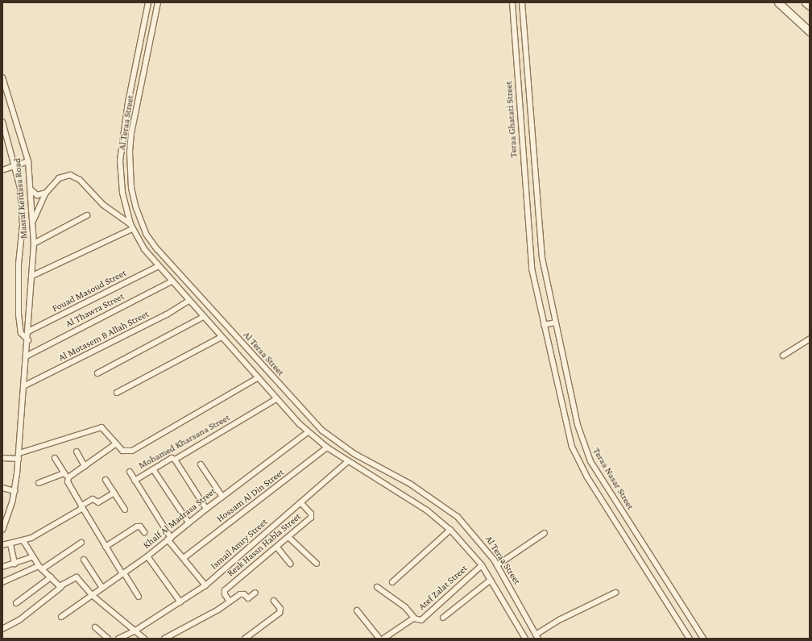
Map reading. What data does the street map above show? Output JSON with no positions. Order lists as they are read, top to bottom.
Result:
{
  "streets": {
    "street": [
      "Teraa Ghatati Street",
      "Al Teraa Street",
      "Masraf Kerdasa Road",
      "Fouad Masoud Street",
      "Al Thawra Street",
      "Al Motasem B Allah Street",
      "Mohamed Kharsana Street",
      "Teraa Nasar Street",
      "Hossam Al Din Street",
      "Khalf Al Madrasa Street",
      "Ismail Amry Street",
      "Rezk Hassn Habla Street",
      "Atef Zalat Street"
    ]
  },
  "crossings": [
    ["Teraa Ghatati Street", "Teraa Nasar Street"],
    ["Masraf Kerdasa Road", "Fouad Masoud Street"],
    ["Masraf Kerdasa Road", "Al Thawra Street"],
    ["Masraf Kerdasa Road", "Al Motasem B Allah Street"],
    ["Ismail Amry Street", "Rezk Hassn Habla Street"]
  ]
}
